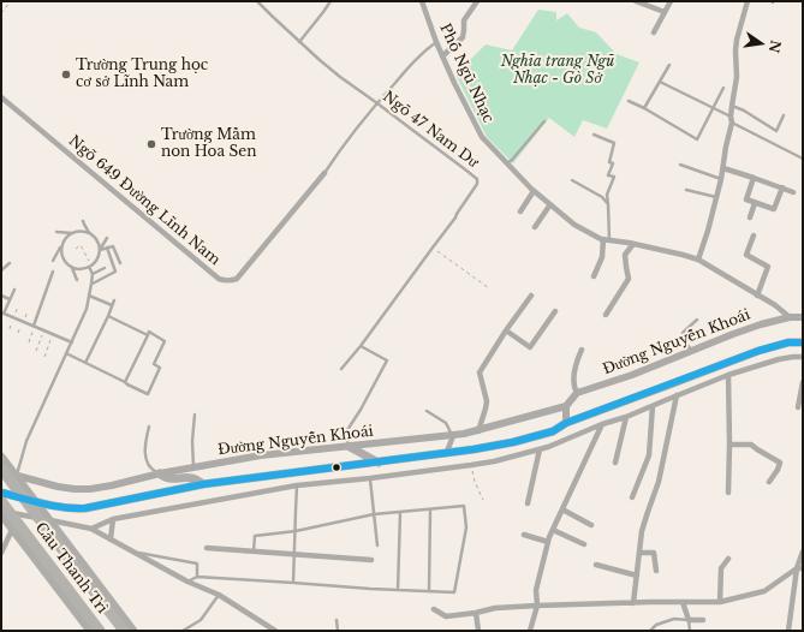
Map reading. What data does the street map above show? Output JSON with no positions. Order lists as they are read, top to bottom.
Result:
{
  "streets": {
    "highway": ["Cầu Thanh Trì"],
    "street": ["Phố Ngũ Nhạc", "Ngõ 649 Đường Lĩnh Nam", "Đường Nguyễn Khoái"],
    "lane": ["Ngõ 47 Nam Dư"]
  },
  "crossings": [
    ["Phố Ngũ Nhạc", "Đường Nguyễn Khoái"],
    ["Đường Nguyễn Khoái", "Cầu Thanh Trì"]
  ],
  "parks": ["Nghĩa trang Ngũ Nhạc - Gò Sở"],
  "places": ["Trường Trung học cơ sở Lĩnh Nam", "Trường Mầm non Hoa Sen"],
  "north": "right"
}
